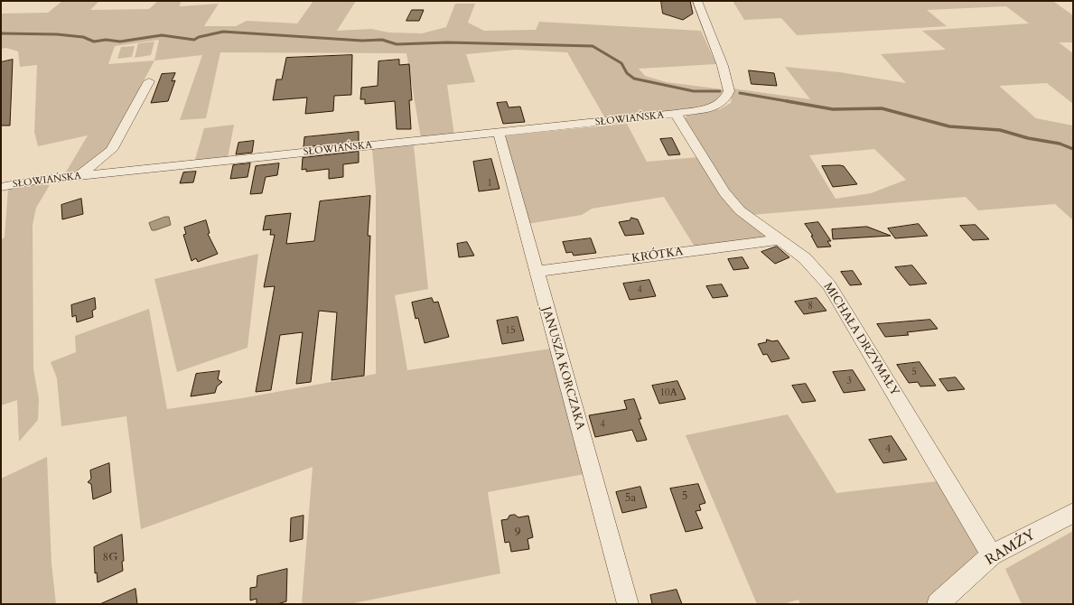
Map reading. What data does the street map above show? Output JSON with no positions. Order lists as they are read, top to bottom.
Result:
{
  "streets": {
    "street": [
      "SŁOWIAŃSKA",
      "KRÓTKA",
      "MICHAŁA DRZYMAŁY",
      "JANUSZA KORCZAKA",
      "RAMŻY"
    ]
  },
  "crossings": [
    ["SŁOWIAŃSKA", "MICHAŁA DRZYMAŁY"],
    ["SŁOWIAŃSKA", "JANUSZA KORCZAKA"],
    ["KRÓTKA", "MICHAŁA DRZYMAŁY"],
    ["KRÓTKA", "JANUSZA KORCZAKA"],
    ["MICHAŁA DRZYMAŁY", "RAMŻY"]
  ],
  "house_numbers": [
    "1",
    "4",
    "8",
    "15",
    "5",
    "3",
    "10A",
    "4",
    "4",
    "5",
    "5a",
    "9",
    "8G"
  ]
}
